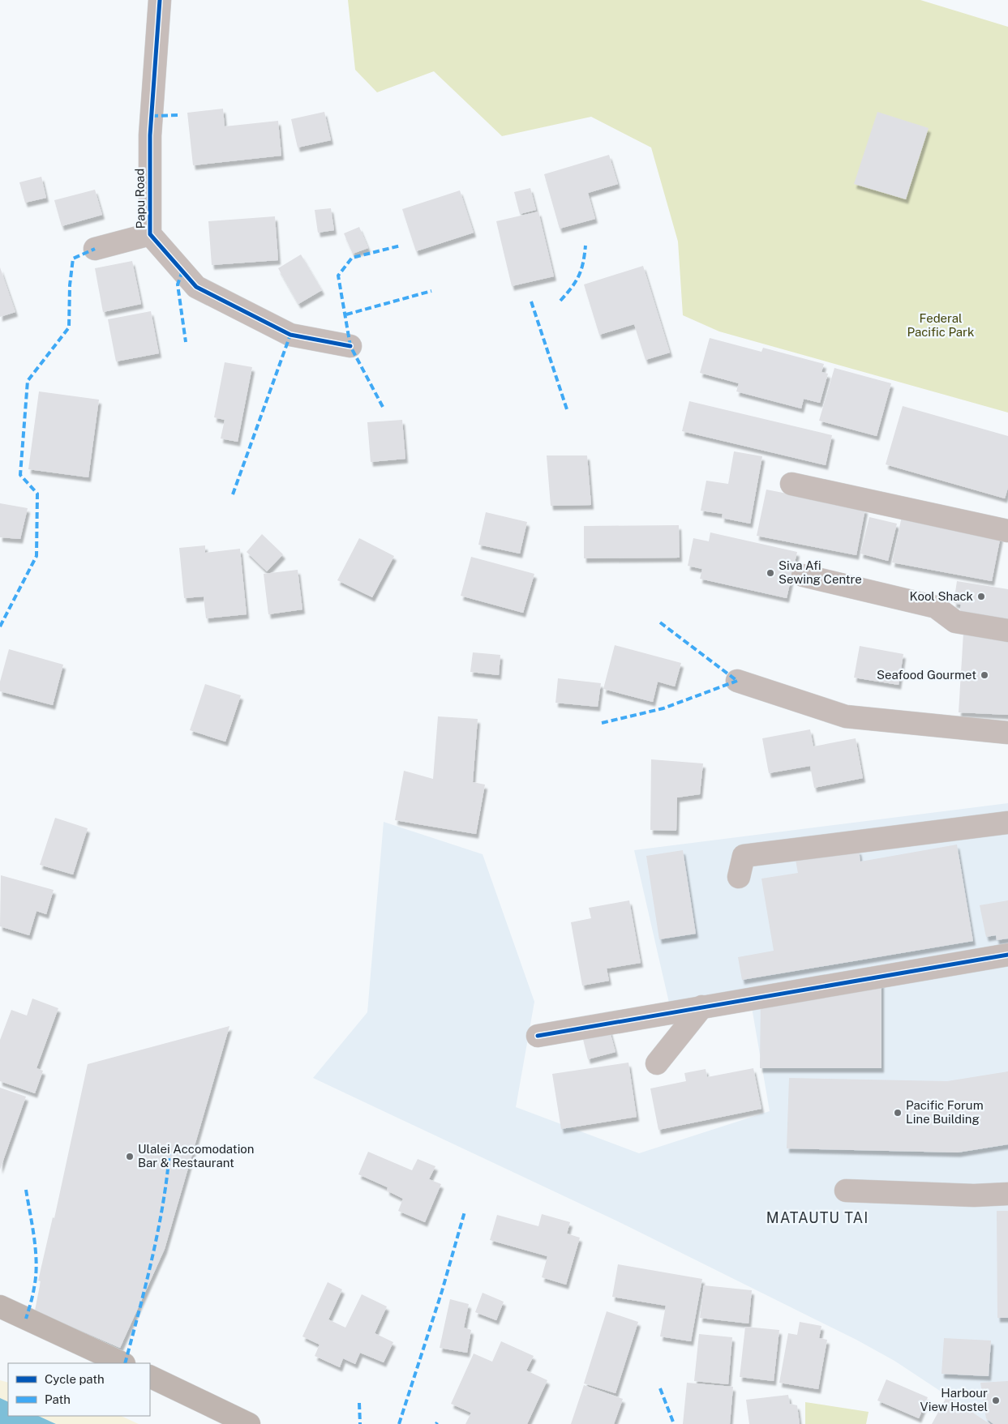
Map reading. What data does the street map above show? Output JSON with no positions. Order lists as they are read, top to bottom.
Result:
{
  "streets": {
    "street": ["Papu Road"]
  },
  "districts": ["MATAUTU TAI"],
  "parks": ["Federal Pacific Park"],
  "places": [
    "Siva Afi Sewing Centre",
    "Kool Shack",
    "Seafood Gourmet",
    "Pacific Forum Line Building",
    "Ulalei Accomodation Bar & Restaurant",
    "Harbour View Hostel"
  ],
  "legend": ["Cycle path", "Path"]
}
